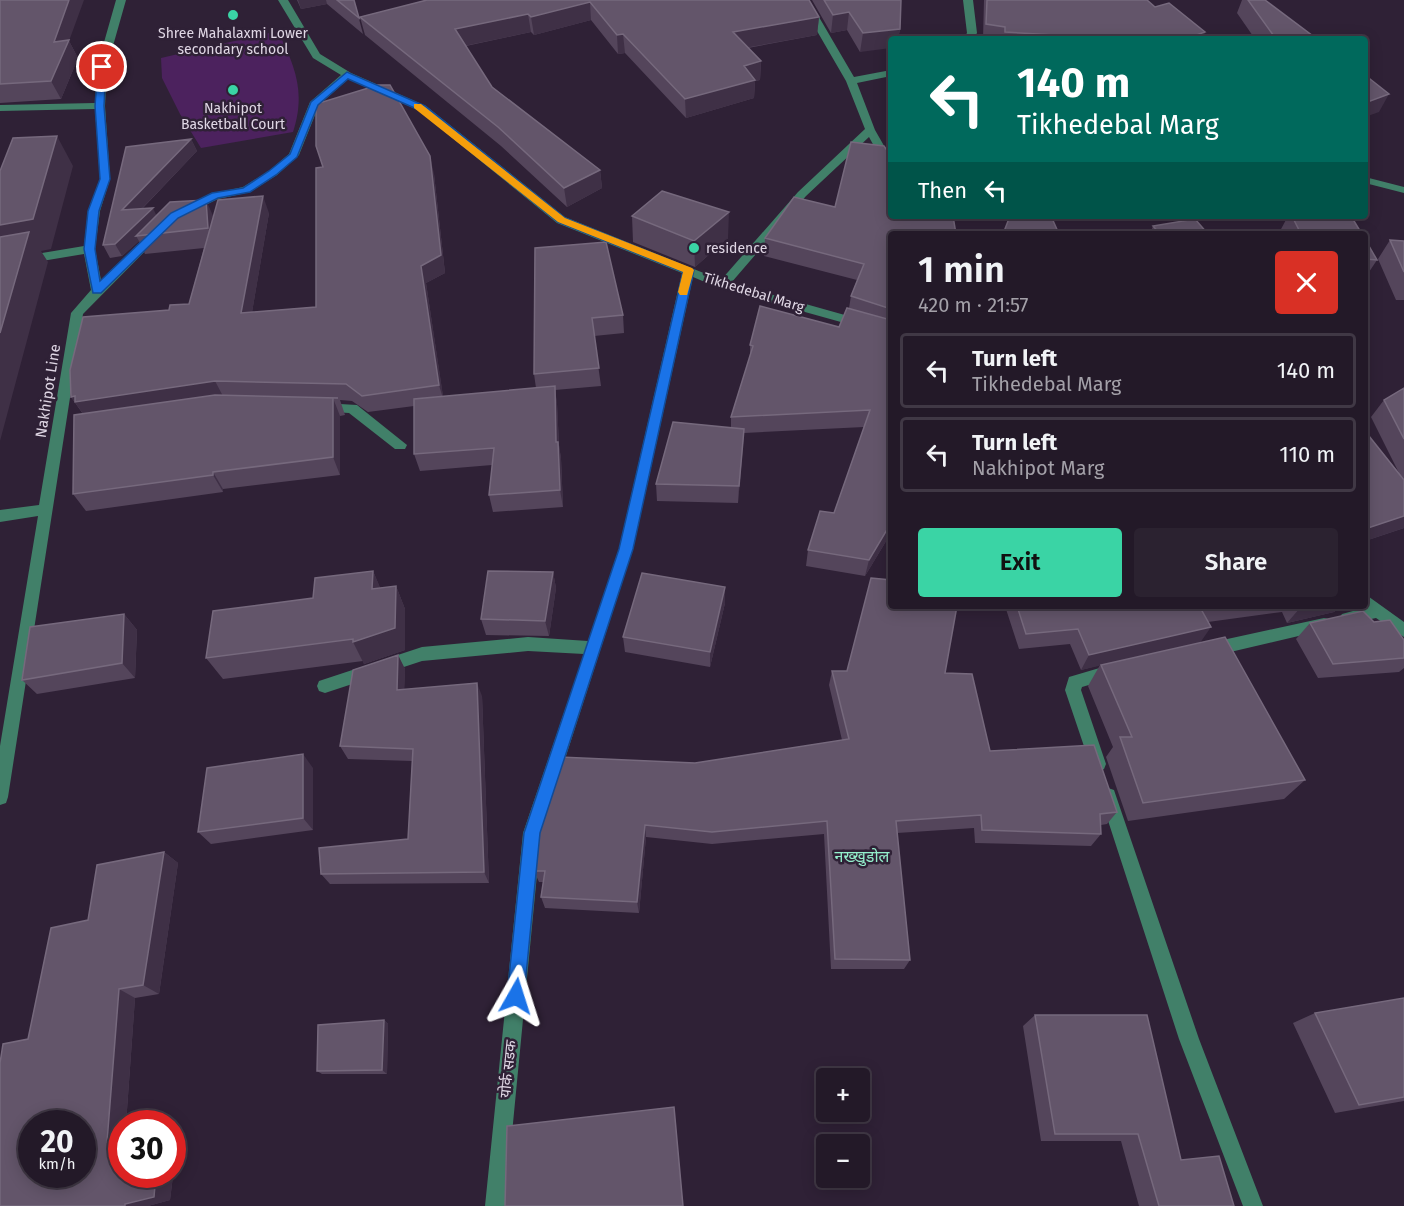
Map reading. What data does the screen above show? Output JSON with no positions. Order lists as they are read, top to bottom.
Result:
{
  "streets": {
    "street": ["Tikhedebal Marg", "Nakhipot Line", "योर्क सडक"]
  },
  "crossings": [
    ["Tikhedebal Marg", "Nakhipot Line"],
    ["Tikhedebal Marg", "योर्क सडक"]
  ],
  "districts": ["नख्खुडोल"],
  "places": ["Shree Mahalaxmi Lower secondary school", "Nakhipot Basketball Court", "residence"],
  "page": {
    "turn": ["140 m", "Tikhedebal Marg"],
    "then": "Then",
    "heading": ["1 min", "420 m · 21:57"],
    "list": [
      {
        "name": "Turn left",
        "note": "Tikhedebal Marg",
        "value": "140 m"
      },
      {
        "name": "Turn left",
        "note": "Nakhipot Marg",
        "value": "110 m"
      }
    ],
    "buttons": ["Exit", "Share"],
    "map_buttons": ["+", "−"],
    "speed": "20 km/h",
    "limit": "30"
  }
}
